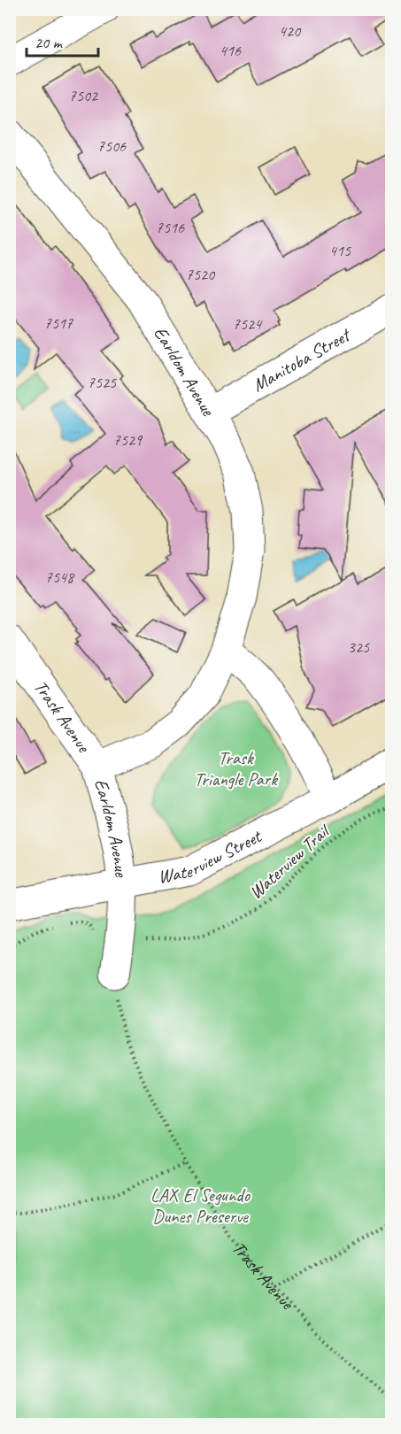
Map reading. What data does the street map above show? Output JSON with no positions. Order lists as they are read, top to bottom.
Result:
{
  "streets": {
    "street": [
      "Manitoba Street",
      "Earldom Avenue",
      "Trask Avenue",
      "Waterview Street"
    ],
    "path": ["Waterview Trail"]
  },
  "crossings": [
    ["Manitoba Street", "Earldom Avenue"],
    ["Earldom Avenue", "Trask Avenue"],
    ["Earldom Avenue", "Waterview Street"]
  ],
  "parks": ["Trask Triangle Park", "LAX El Segundo Dunes Preserve"],
  "house_numbers": [
    "420",
    "416",
    "7502",
    "7506",
    "7516",
    "415",
    "7520",
    "7517",
    "7524",
    "7525",
    "7529",
    "7548",
    "325"
  ],
  "scale_bar": "20 m"
}
